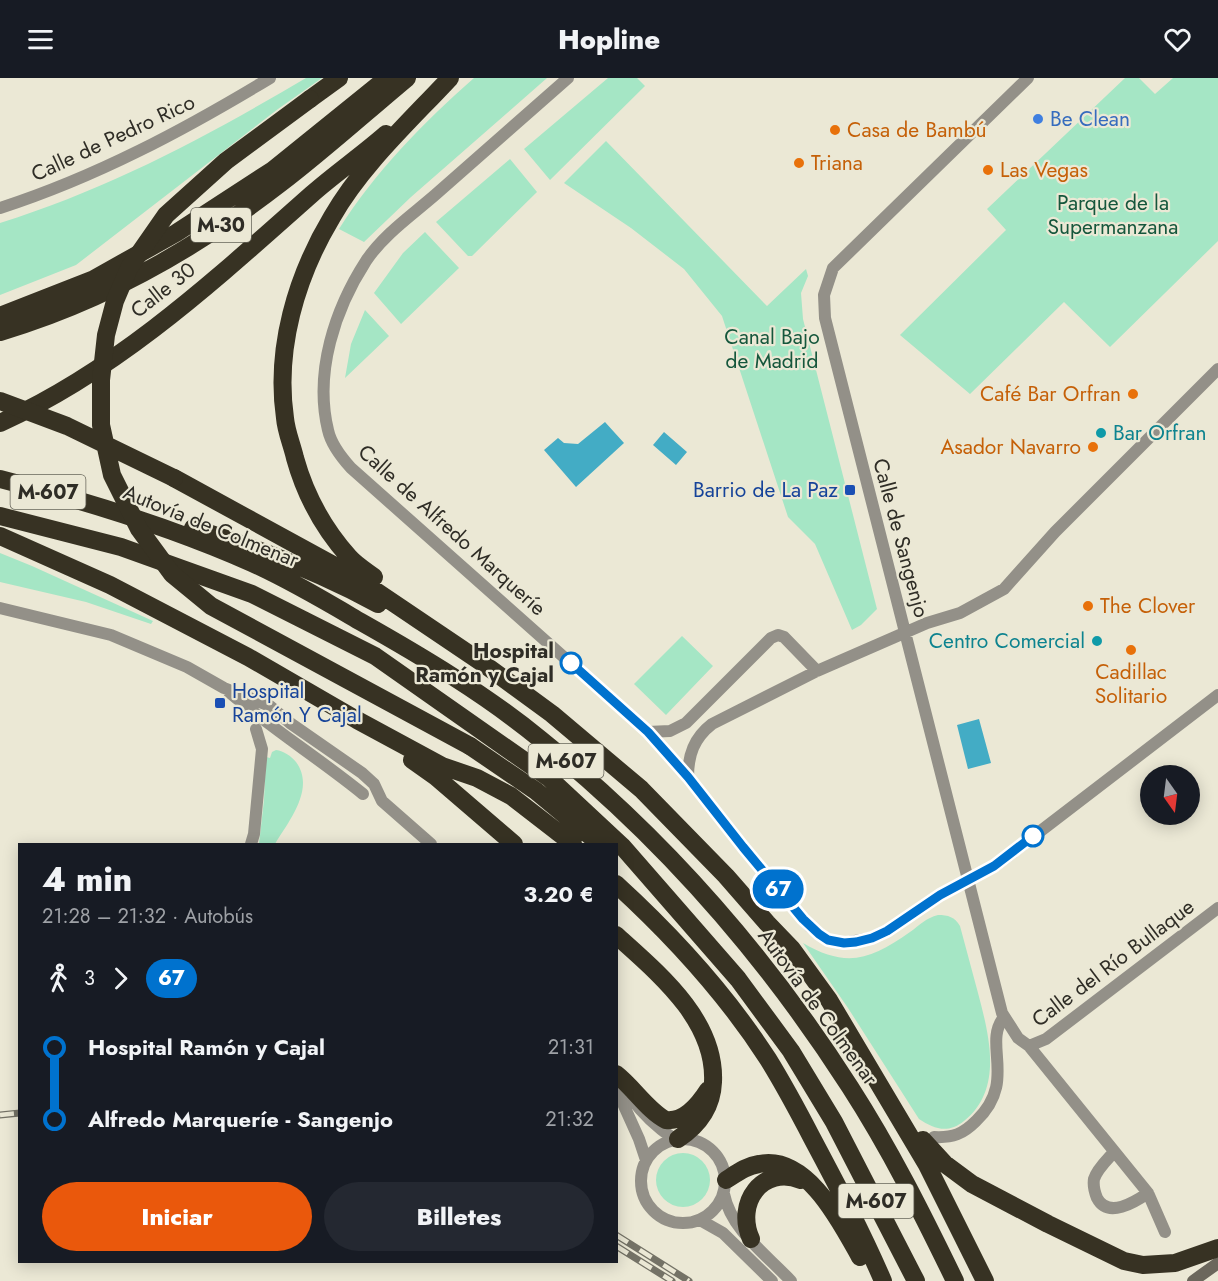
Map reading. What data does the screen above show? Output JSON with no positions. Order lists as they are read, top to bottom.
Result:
{
  "streets": {
    "highway": [
      "M-30",
      "Calle 30",
      "M-607",
      "Autovía de Colmenar"
    ],
    "street": [
      "Calle de Pedro Rico",
      "Calle de Alfredo Marqueríe",
      "Calle de Sangenjo",
      "Calle del Río Bullaque"
    ]
  },
  "crossings": [
    ["Calle de Alfredo Marqueríe", "Calle de Sangenjo"],
    ["Calle de Sangenjo", "Calle del Río Bullaque"]
  ],
  "parks": ["Parque de la Supermanzana", "Canal Bajo de Madrid"],
  "places": {
    "other": [
      "Be Clean",
      "Casa de Bambú",
      "Triana",
      "Las Vegas",
      "Café Bar Orfran",
      "Bar Orfran",
      "Asador Navarro",
      "The Clover",
      "Centro Comercial",
      "Cadillac Solitario",
      "Hospital Ramón y Cajal"
    ],
    "transit": ["Barrio de La Paz", "Hospital Ramón Y Cajal"]
  },
  "lines": ["bus line 67"],
  "north": "bottom",
  "page": {
    "header": "Hopline",
    "on_map": "67",
    "heading": ["4 min", "21:28 – 21:32 · Autobús", "3.20 €"],
    "legs": ["3", "67"],
    "list": [
      {
        "name": "Hospital Ramón y Cajal",
        "value": "21:31"
      },
      {
        "name": "Alfredo Marqueríe - Sangenjo",
        "value": "21:32"
      }
    ],
    "buttons": ["Iniciar", "Billetes"]
  }
}
